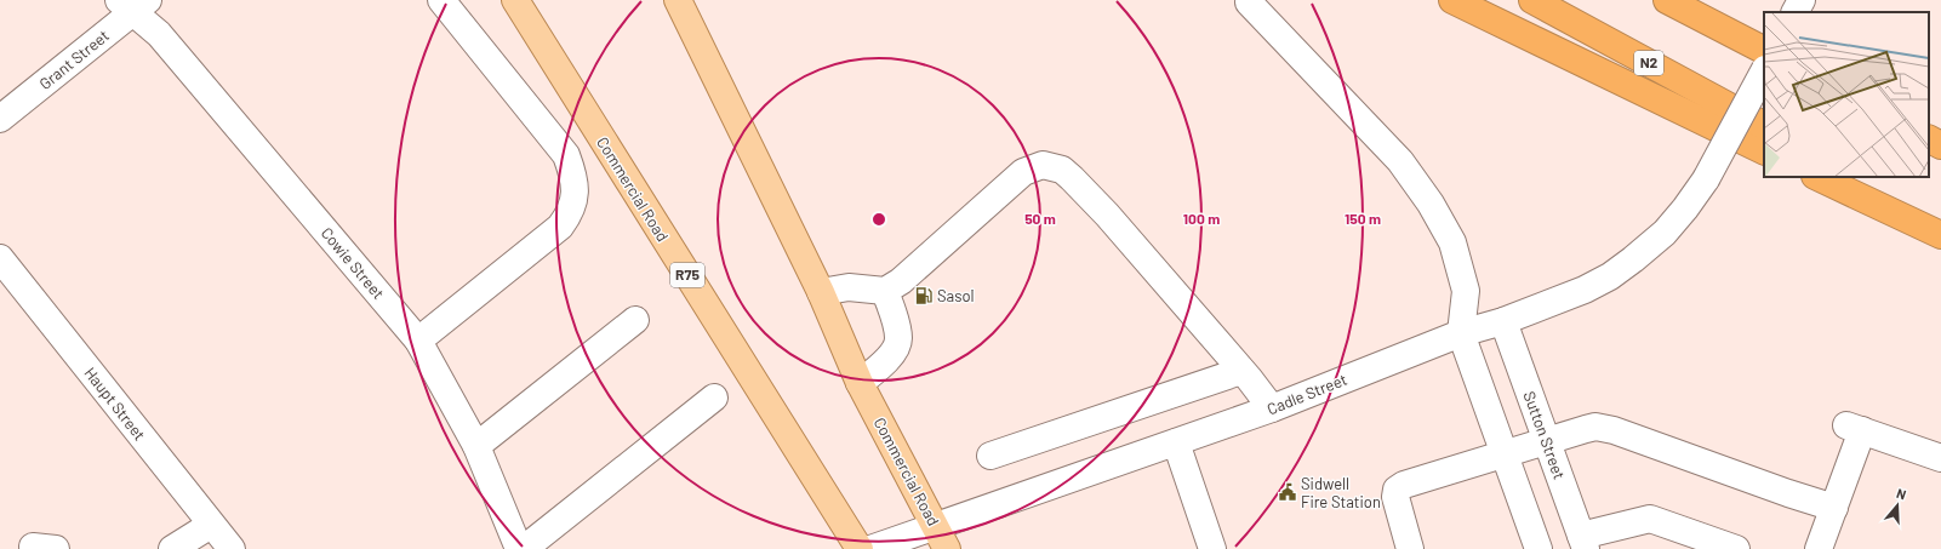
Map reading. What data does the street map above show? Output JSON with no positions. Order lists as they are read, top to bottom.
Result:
{
  "streets": {
    "highway": ["N2"],
    "main road": ["Commercial Road", "R75"],
    "street": [
      "Grant Street",
      "Cowie Street",
      "Cadle Street",
      "Haupt Street",
      "Sutton Street"
    ]
  },
  "crossings": [
    ["Grant Street", "Cowie Street"],
    ["Commercial Road", "Cadle Street"],
    ["Cadle Street", "Sutton Street"]
  ],
  "places": {
    "fuel station": ["Sasol"],
    "public building": ["Sidwell Fire Station"]
  },
  "north": "top",
  "rings": ["50 m", "100 m", "150 m"]
}
